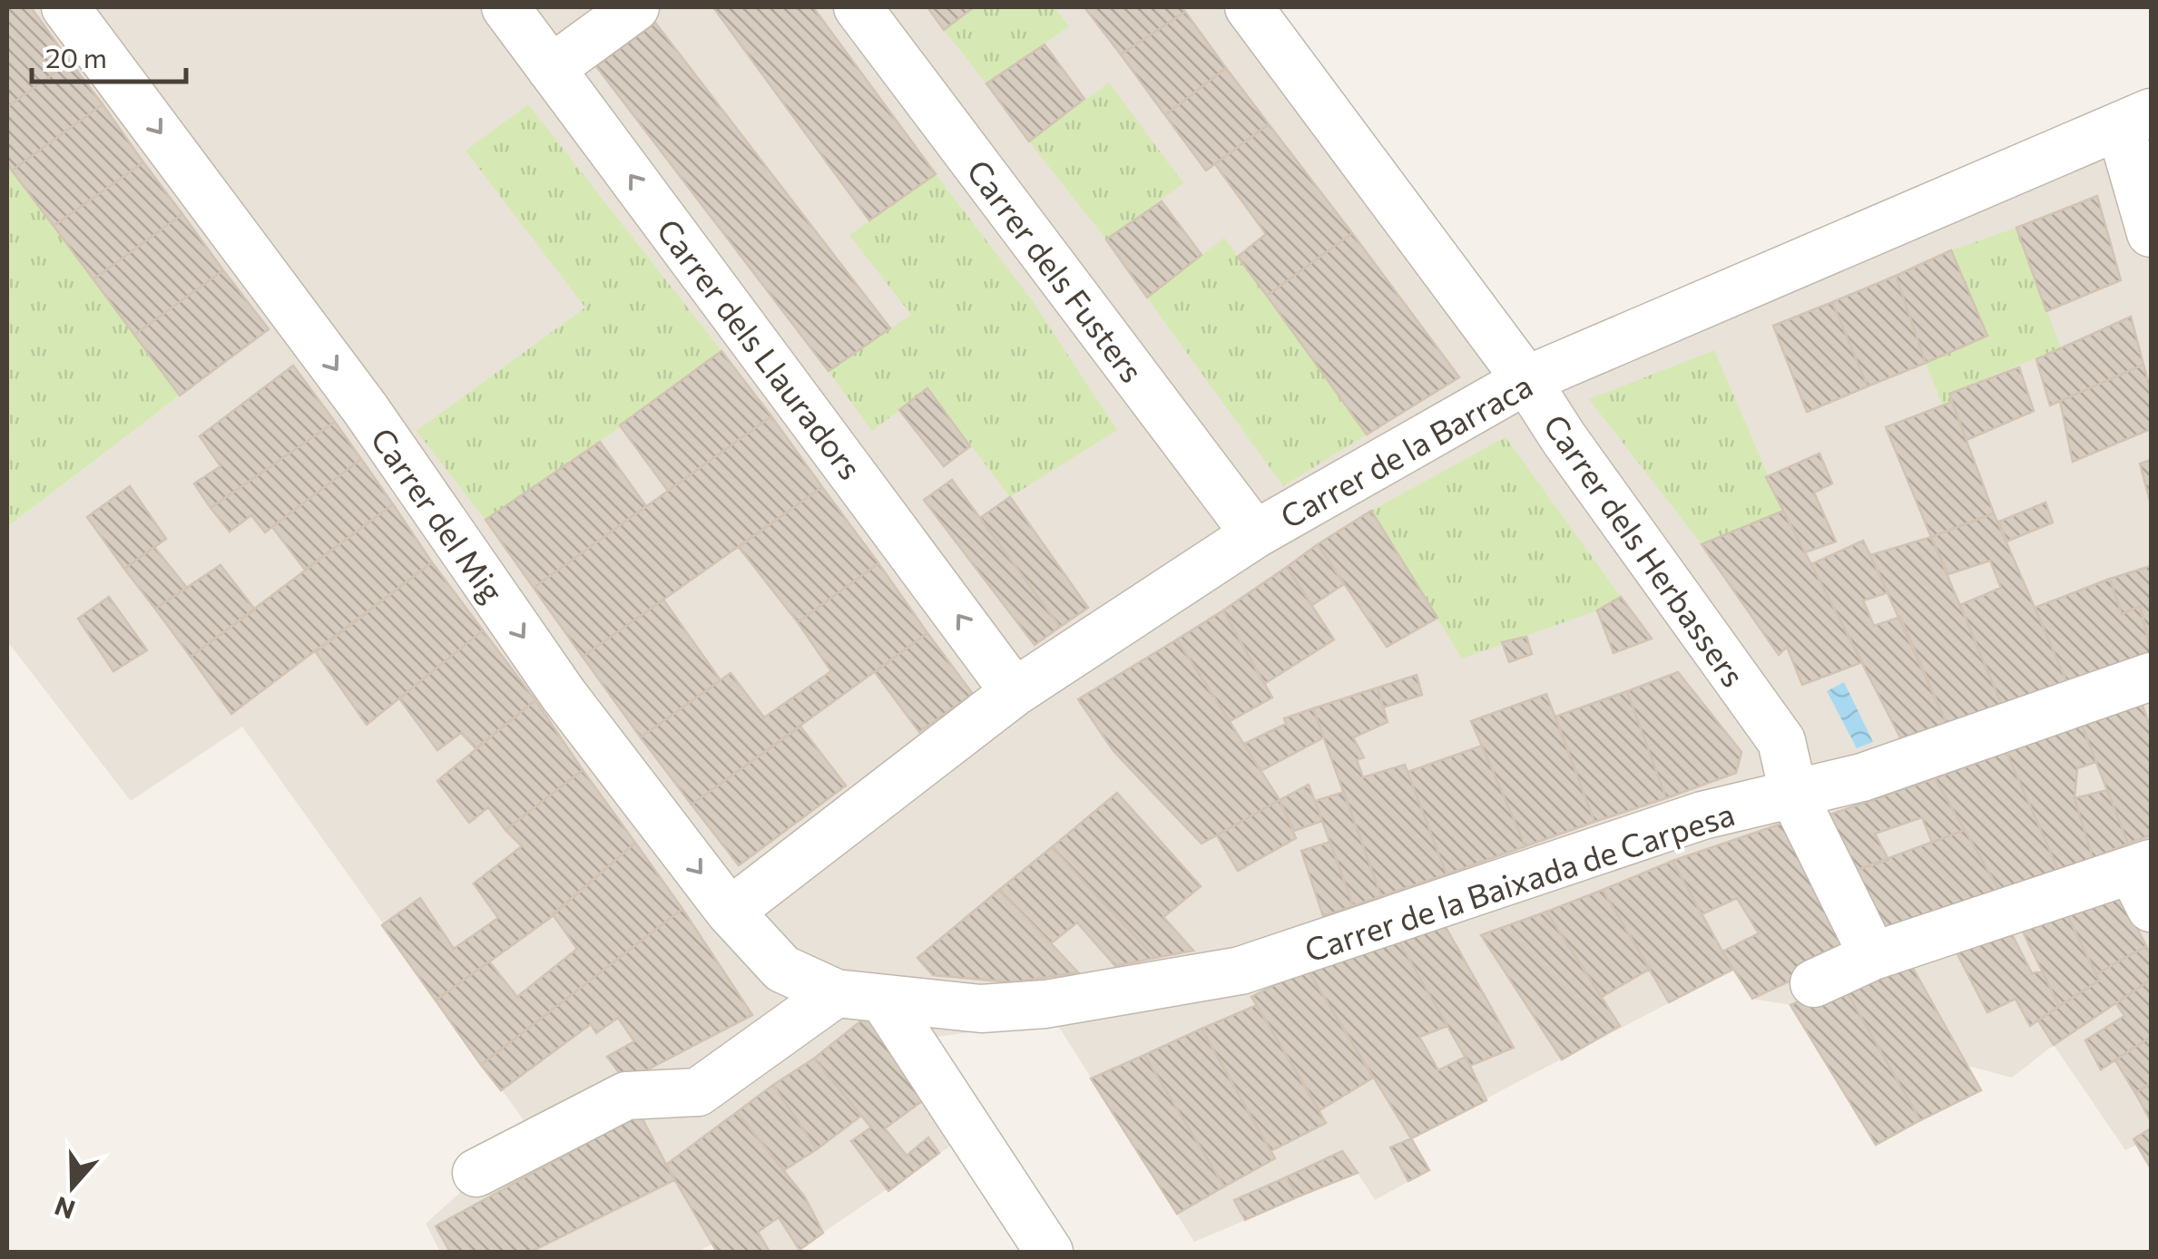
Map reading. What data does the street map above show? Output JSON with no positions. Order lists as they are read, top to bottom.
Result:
{
  "streets": {
    "street": [
      "Carrer dels Fusters",
      "Carrer dels Llauradors",
      "Carrer de la Barraca",
      "Carrer del Mig",
      "Carrer dels Herbassers",
      "Carrer de la Baixada de Carpesa"
    ]
  },
  "crossings": [
    ["Carrer dels Fusters", "Carrer de la Barraca"],
    ["Carrer dels Llauradors", "Carrer de la Barraca"],
    ["Carrer de la Barraca", "Carrer del Mig"],
    ["Carrer de la Barraca", "Carrer dels Herbassers"],
    ["Carrer del Mig", "Carrer de la Baixada de Carpesa"],
    ["Carrer dels Herbassers", "Carrer de la Baixada de Carpesa"]
  ],
  "one_way": ["Carrer dels Llauradors", "Carrer del Mig"],
  "scale_bar": "20 m",
  "north": "bottom"
}
